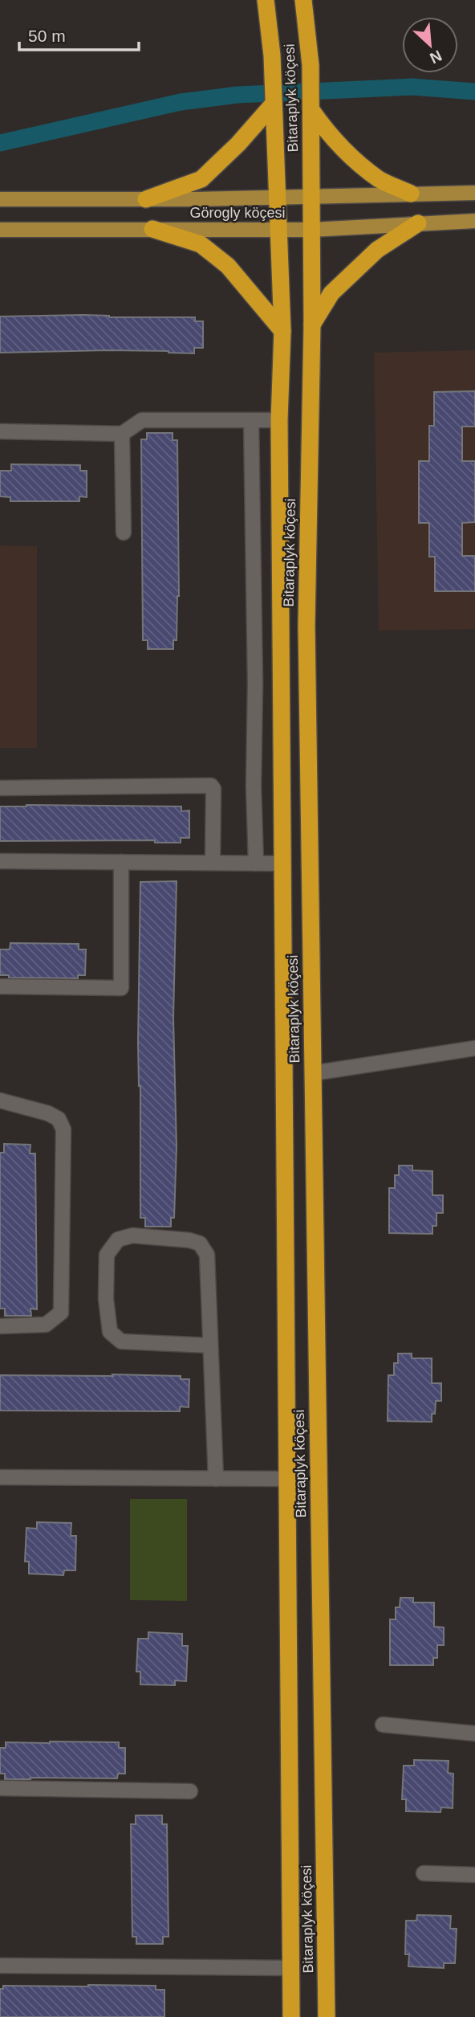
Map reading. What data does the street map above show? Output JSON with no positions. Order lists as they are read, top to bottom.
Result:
{
  "streets": {
    "highway": ["Bitaraplyk köçesi"],
    "main road": ["Görogly köçesi"]
  },
  "crossings": [
    ["Bitaraplyk köçesi", "Görogly köçesi"]
  ],
  "scale_bar": "50 m",
  "north": "bottom right"
}
